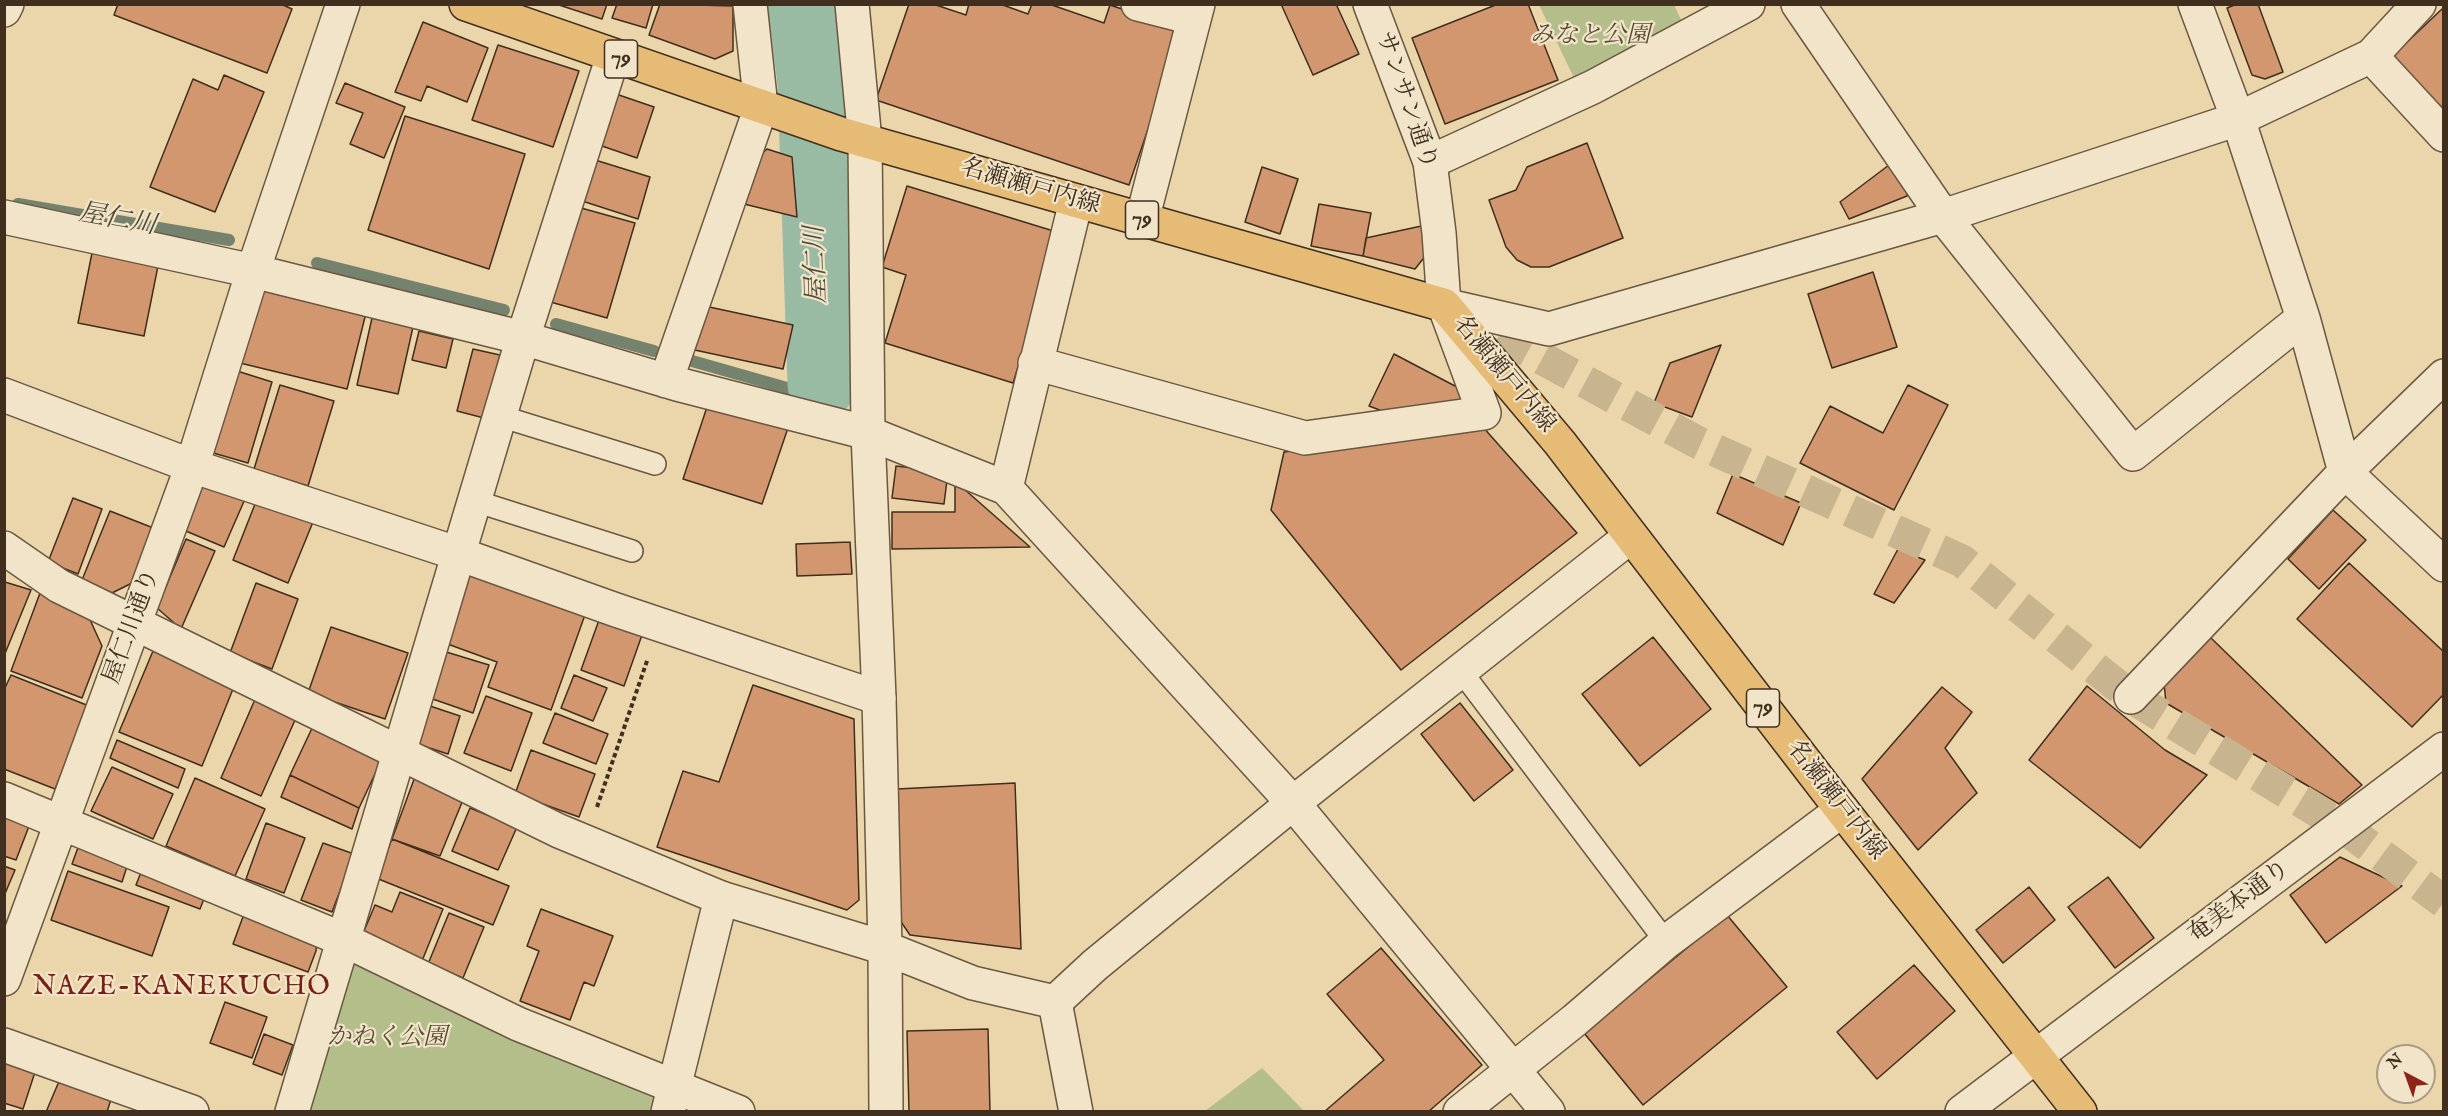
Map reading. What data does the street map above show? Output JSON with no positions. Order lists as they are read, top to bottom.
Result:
{
  "streets": {
    "main road": ["79", "名瀬瀬戸内線"],
    "street": ["サンサン通り", "屋仁川通り", "奄美本通り"]
  },
  "crossings": [
    ["サンサン通り", "名瀬瀬戸内線"],
    ["名瀬瀬戸内線", "奄美本通り"]
  ],
  "districts": ["NAZE-KANEKUCHO"],
  "water": ["屋仁川"],
  "parks": ["みなと公園", "かねく公園"],
  "north": "top left"
}
